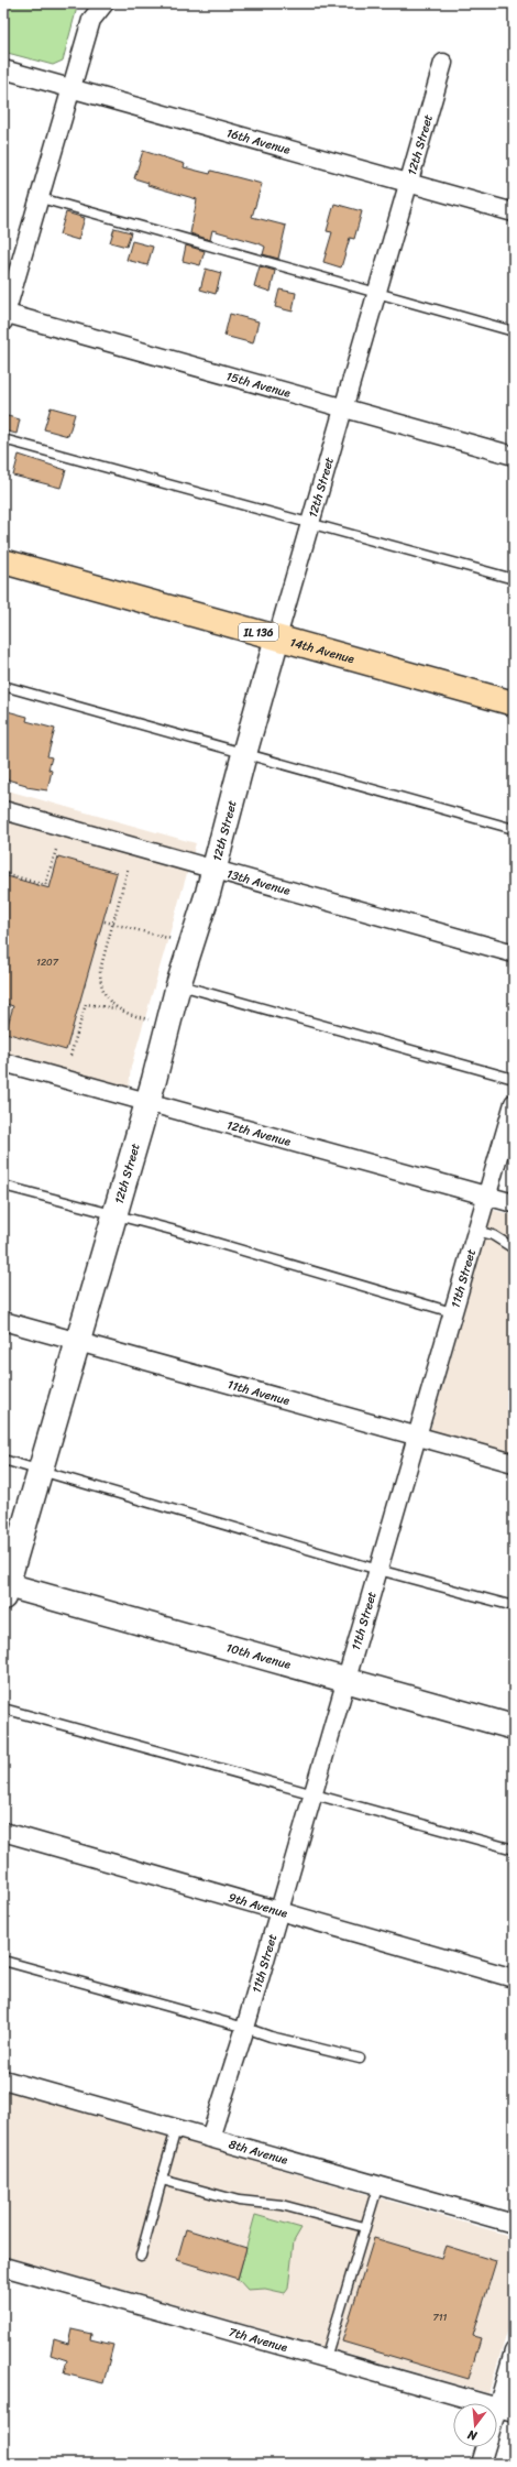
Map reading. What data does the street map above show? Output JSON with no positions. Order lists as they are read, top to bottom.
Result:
{
  "streets": {
    "main road": ["IL 136", "14th Avenue"],
    "street": [
      "16th Avenue",
      "12th Street",
      "15th Avenue",
      "13th Avenue",
      "12th Avenue",
      "11th Street",
      "11th Avenue",
      "10th Avenue",
      "9th Avenue",
      "8th Avenue",
      "7th Avenue"
    ]
  },
  "crossings": [
    ["16th Avenue", "12th Street"],
    ["12th Street", "15th Avenue"],
    ["12th Street", "14th Avenue"],
    ["12th Street", "13th Avenue"],
    ["12th Street", "12th Avenue"],
    ["12th Street", "11th Avenue"],
    ["12th Street", "10th Avenue"],
    ["12th Avenue", "11th Street"],
    ["11th Street", "11th Avenue"],
    ["11th Street", "10th Avenue"],
    ["11th Street", "9th Avenue"],
    ["11th Street", "8th Avenue"]
  ],
  "house_numbers": ["1207", "711"],
  "north": "bottom"
}
